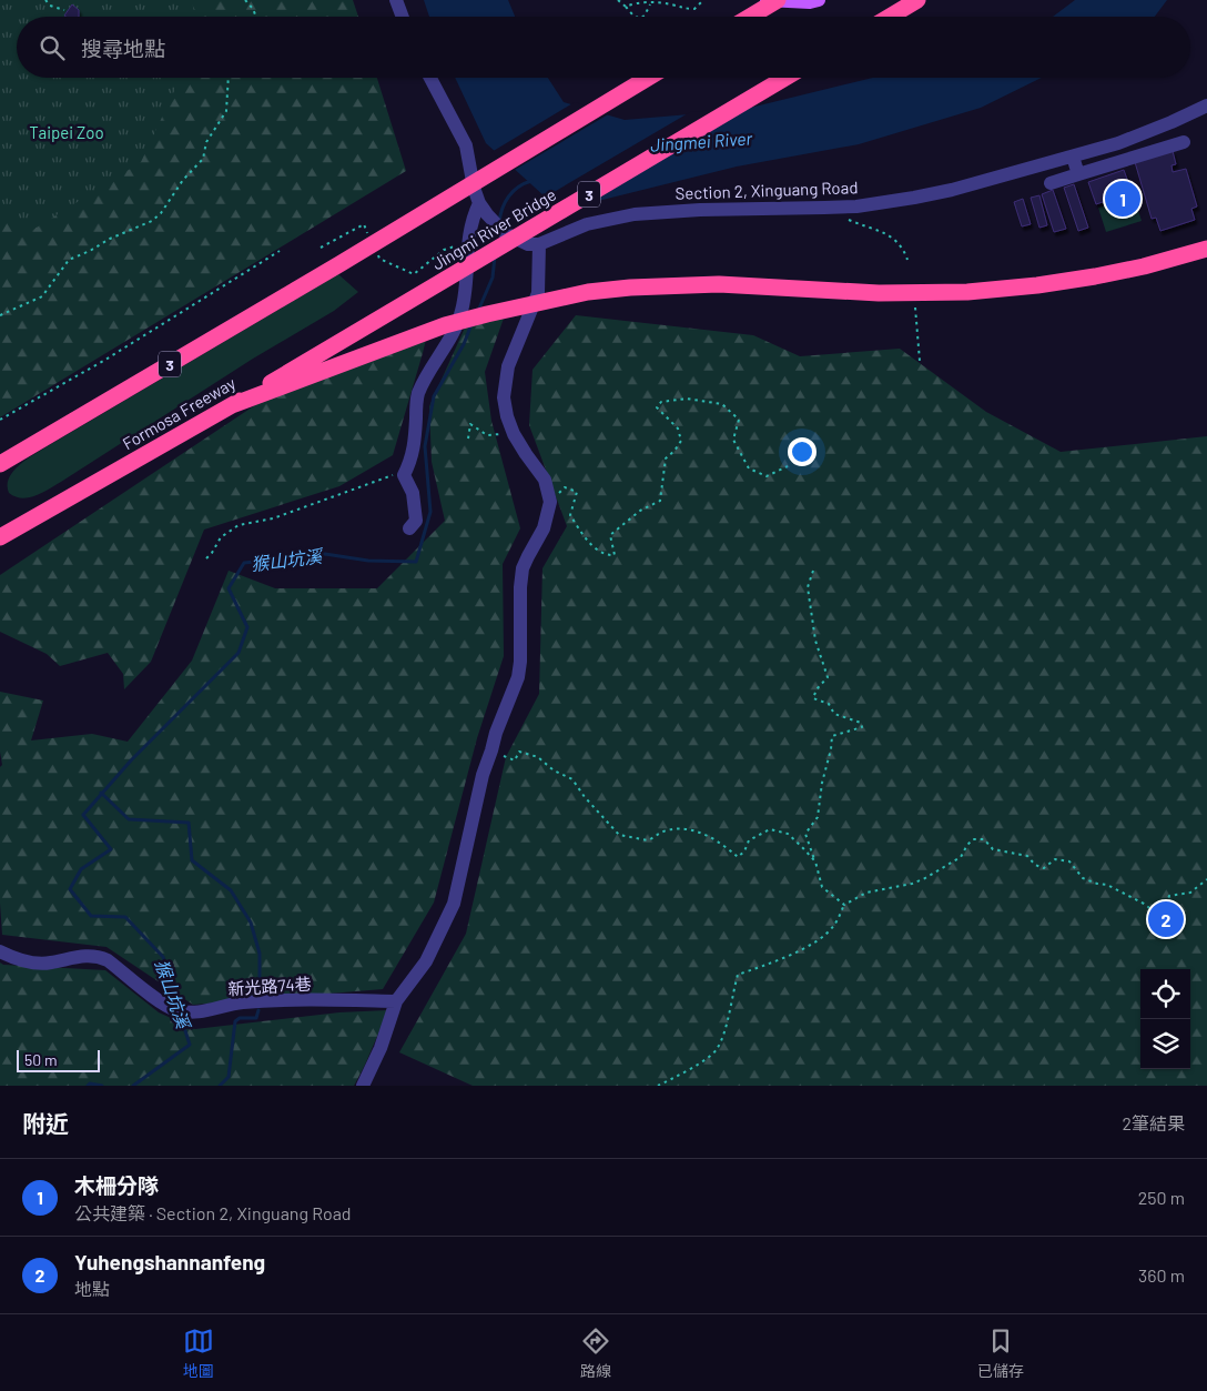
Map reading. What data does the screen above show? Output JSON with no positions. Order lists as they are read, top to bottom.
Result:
{
  "streets": {
    "highway": ["3", "Jingmi River Bridge", "Formosa Freeway"],
    "street": ["Section 2, Xinguang Road", "新光路74巷"]
  },
  "crossings": [
    ["Jingmi River Bridge", "Formosa Freeway"]
  ],
  "water": ["Jingmei River", "猴山坑溪"],
  "parks": ["Taipei Zoo"],
  "scale_bar": "50 m",
  "page": {
    "search": "搜尋地點",
    "pins": ["1", "2"],
    "scale": "50 m",
    "heading": ["附近", "2筆結果"],
    "list": [
      {
        "mark": "1",
        "name": "木柵分隊",
        "note": "公共建築 · Section 2, Xinguang Road",
        "value": "250 m"
      },
      {
        "mark": "2",
        "name": "Yuhengshannanfeng",
        "note": "地點",
        "value": "360 m"
      }
    ],
    "nav": ["地圖", "路線", "已儲存"]
  }
}
